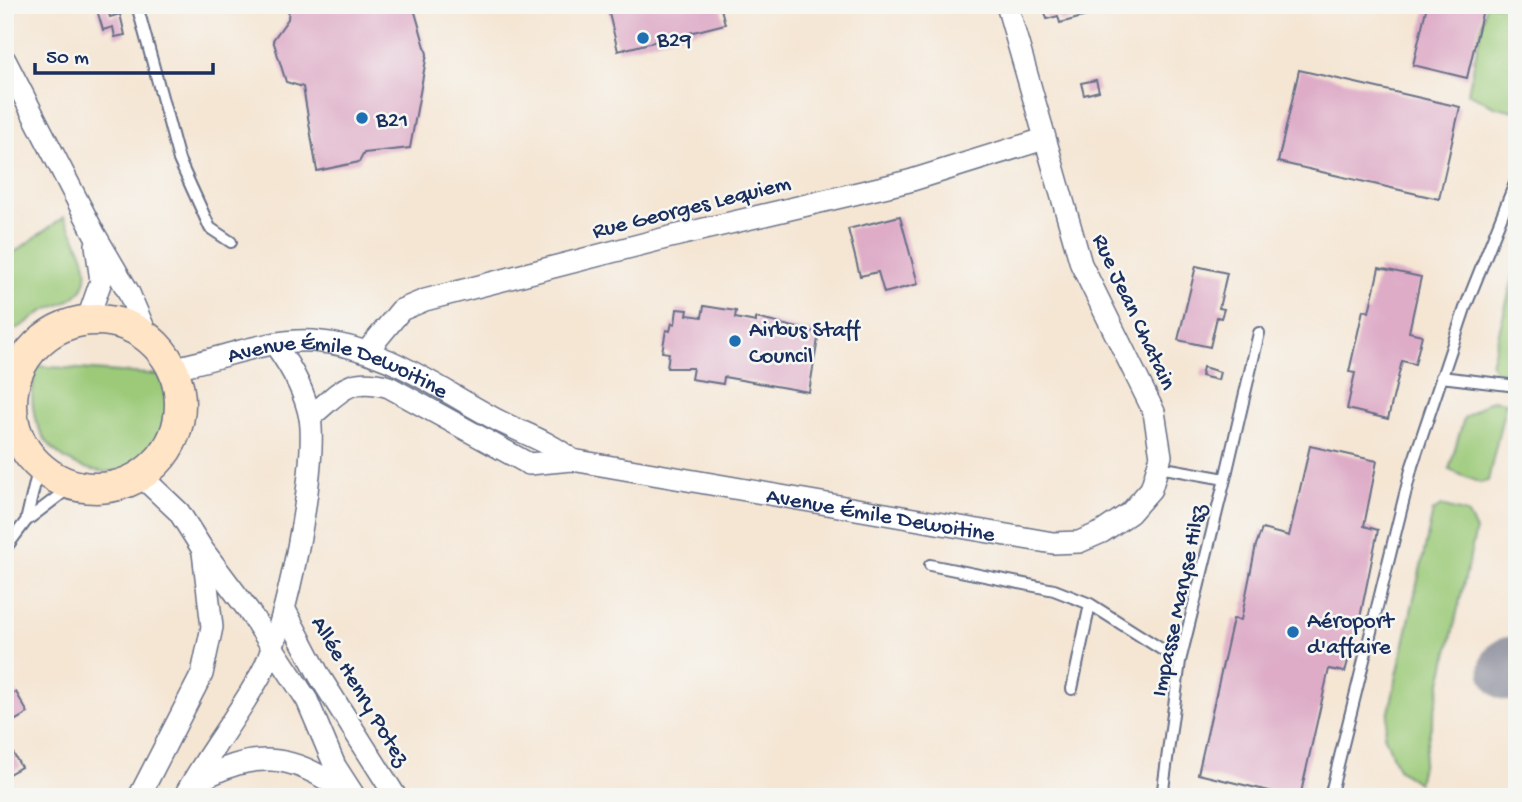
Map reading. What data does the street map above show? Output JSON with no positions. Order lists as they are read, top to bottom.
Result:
{
  "streets": {
    "street": [
      "Rue Georges Lequiem",
      "Rue Jean Chatain",
      "Avenue Émile Dewoitine",
      "Allée Henry Potez"
    ],
    "lane": ["Impasse Maryse Hilsz"]
  },
  "crossings": [
    ["Rue Georges Lequiem", "Rue Jean Chatain"],
    ["Rue Georges Lequiem", "Avenue Émile Dewoitine"],
    ["Rue Jean Chatain", "Avenue Émile Dewoitine"],
    ["Rue Jean Chatain", "Impasse Maryse Hilsz"],
    ["Avenue Émile Dewoitine", "Impasse Maryse Hilsz"]
  ],
  "places": [
    "B29",
    "B21",
    "Airbus Staff Council",
    "Aéroport d'affaire"
  ],
  "scale_bar": "50 m"
}
